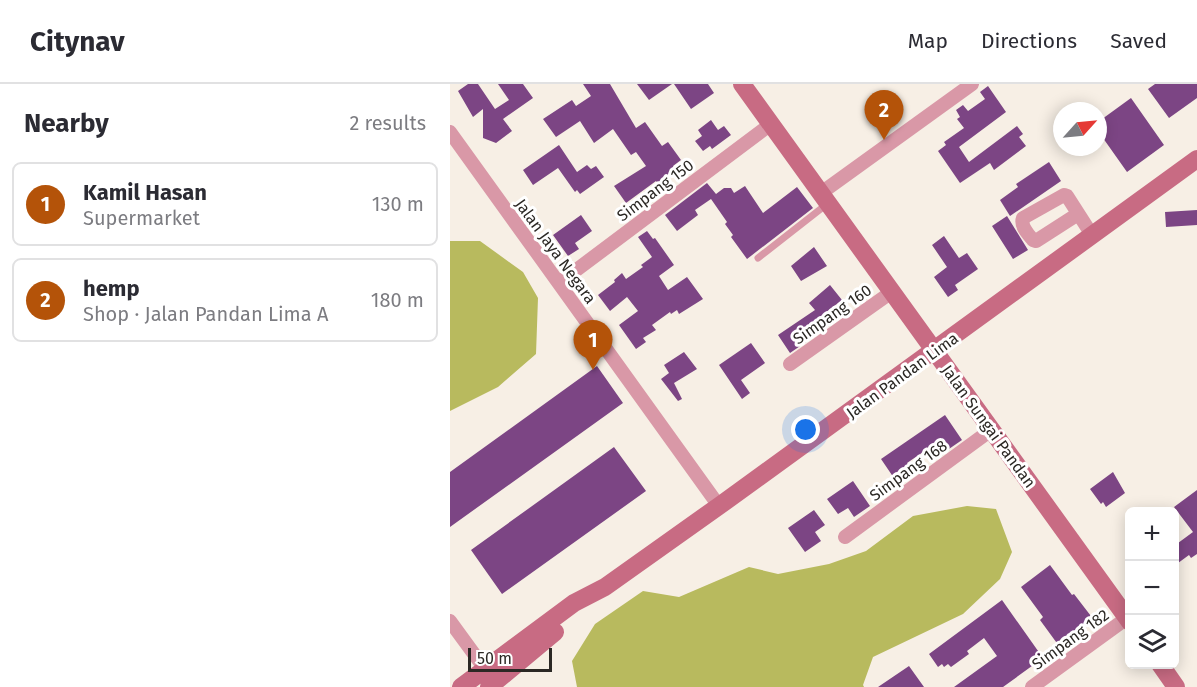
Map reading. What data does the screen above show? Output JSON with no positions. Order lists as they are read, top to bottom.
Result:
{
  "streets": {
    "main road": ["Jalan Pandan Lima", "Jalan Sungai Pandan"],
    "street": [
      "Simpang 150",
      "Jalan Jaya Negara",
      "Simpang 160",
      "Simpang 168",
      "Simpang 182"
    ]
  },
  "crossings": [
    ["Simpang 150", "Jalan Jaya Negara"],
    ["Simpang 150", "Jalan Sungai Pandan"],
    ["Jalan Jaya Negara", "Jalan Pandan Lima"],
    ["Simpang 160", "Jalan Sungai Pandan"],
    ["Jalan Pandan Lima", "Jalan Sungai Pandan"],
    ["Jalan Sungai Pandan", "Simpang 168"]
  ],
  "scale_bar": "50 m",
  "north": "top right",
  "page": {
    "header": "Citynav",
    "nav": ["Map", "Directions", "Saved"],
    "heading": ["Nearby", "2 results"],
    "pins": ["2", "1"],
    "list": [
      {
        "mark": "1",
        "name": "Kamil Hasan",
        "note": "Supermarket",
        "value": "130 m"
      },
      {
        "mark": "2",
        "name": "hemp",
        "note": "Shop · Jalan Pandan Lima A",
        "value": "180 m"
      }
    ],
    "map_buttons": ["+", "−"],
    "scale": "50 m"
  }
}
